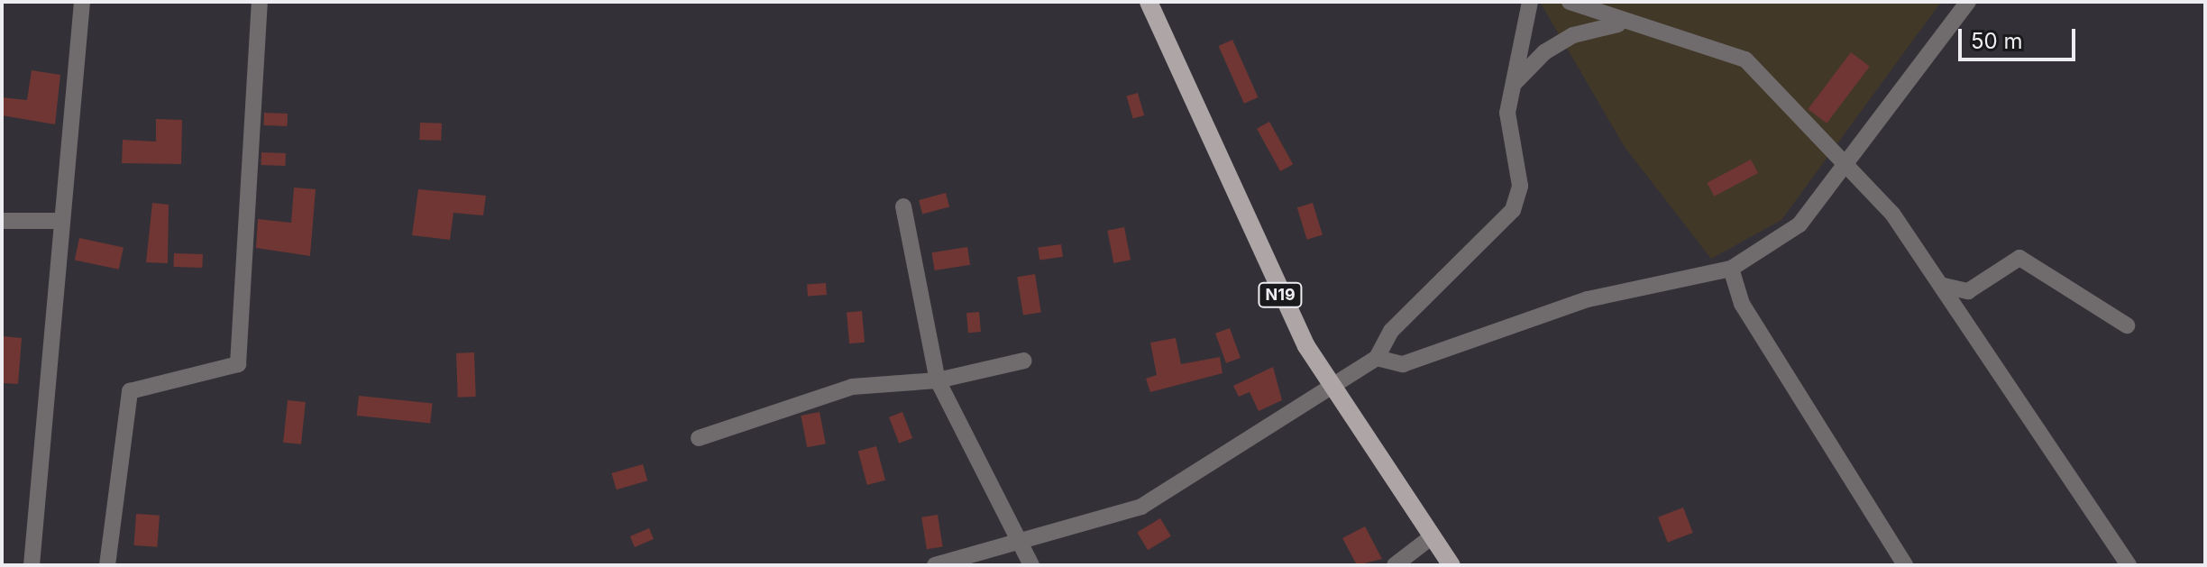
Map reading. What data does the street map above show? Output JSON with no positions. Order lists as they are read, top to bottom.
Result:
{
  "streets": {
    "main road": ["N19"]
  },
  "scale_bar": "50 m"
}
